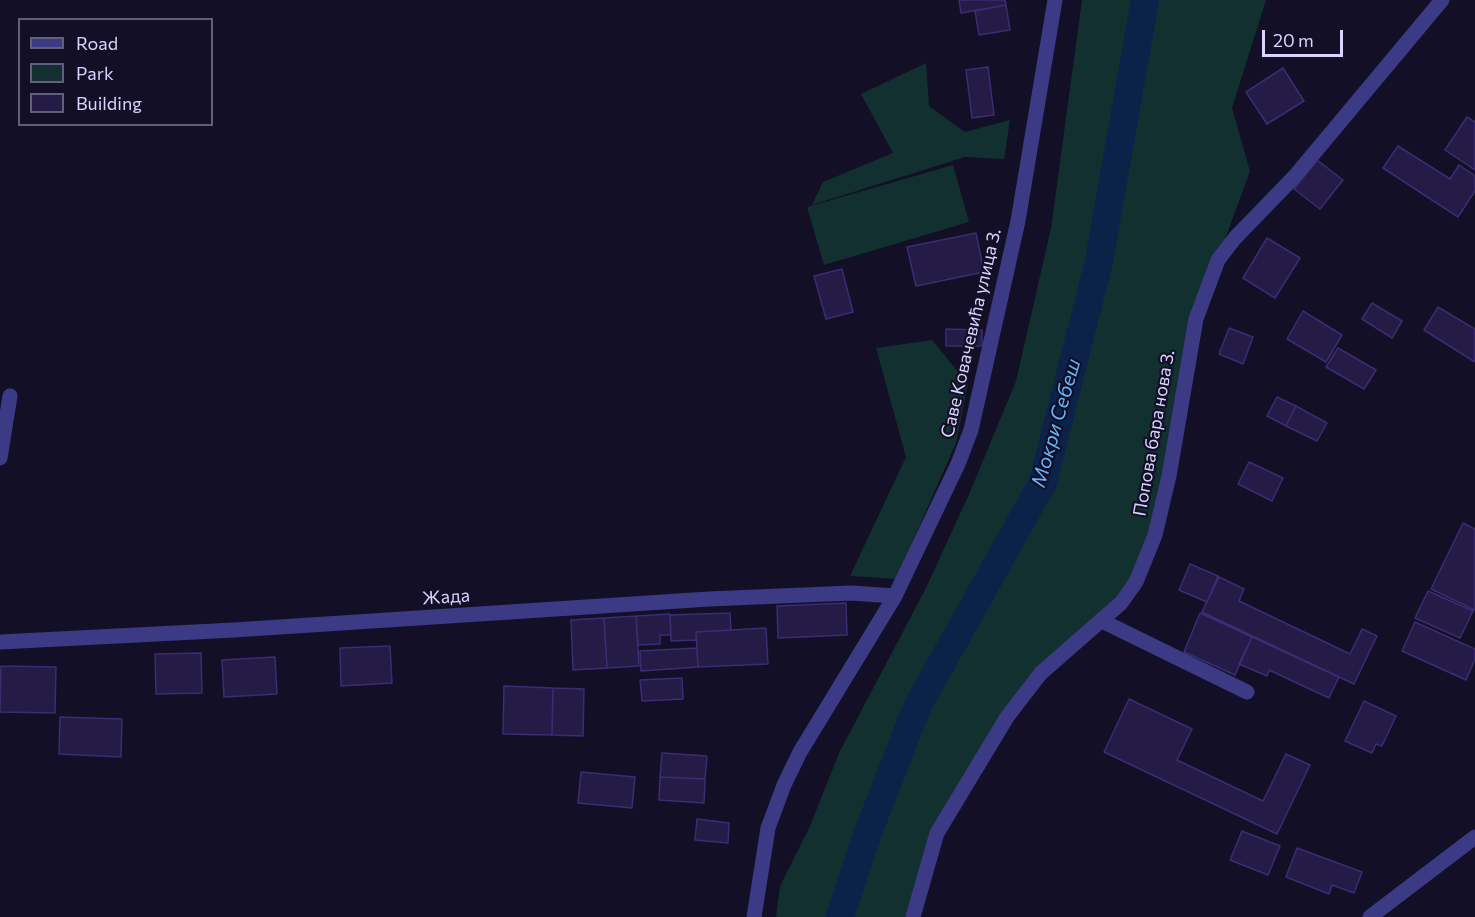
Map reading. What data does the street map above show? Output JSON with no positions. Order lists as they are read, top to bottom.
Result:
{
  "streets": {
    "street": ["Саве Ковачевића улица 3.", "Попова бара нова 3.", "Жада"]
  },
  "crossings": [
    ["Саве Ковачевића улица 3.", "Жада"]
  ],
  "water": ["Мокри Себеш"],
  "legend": ["Road", "Park", "Building"],
  "scale_bar": "20 m"
}
